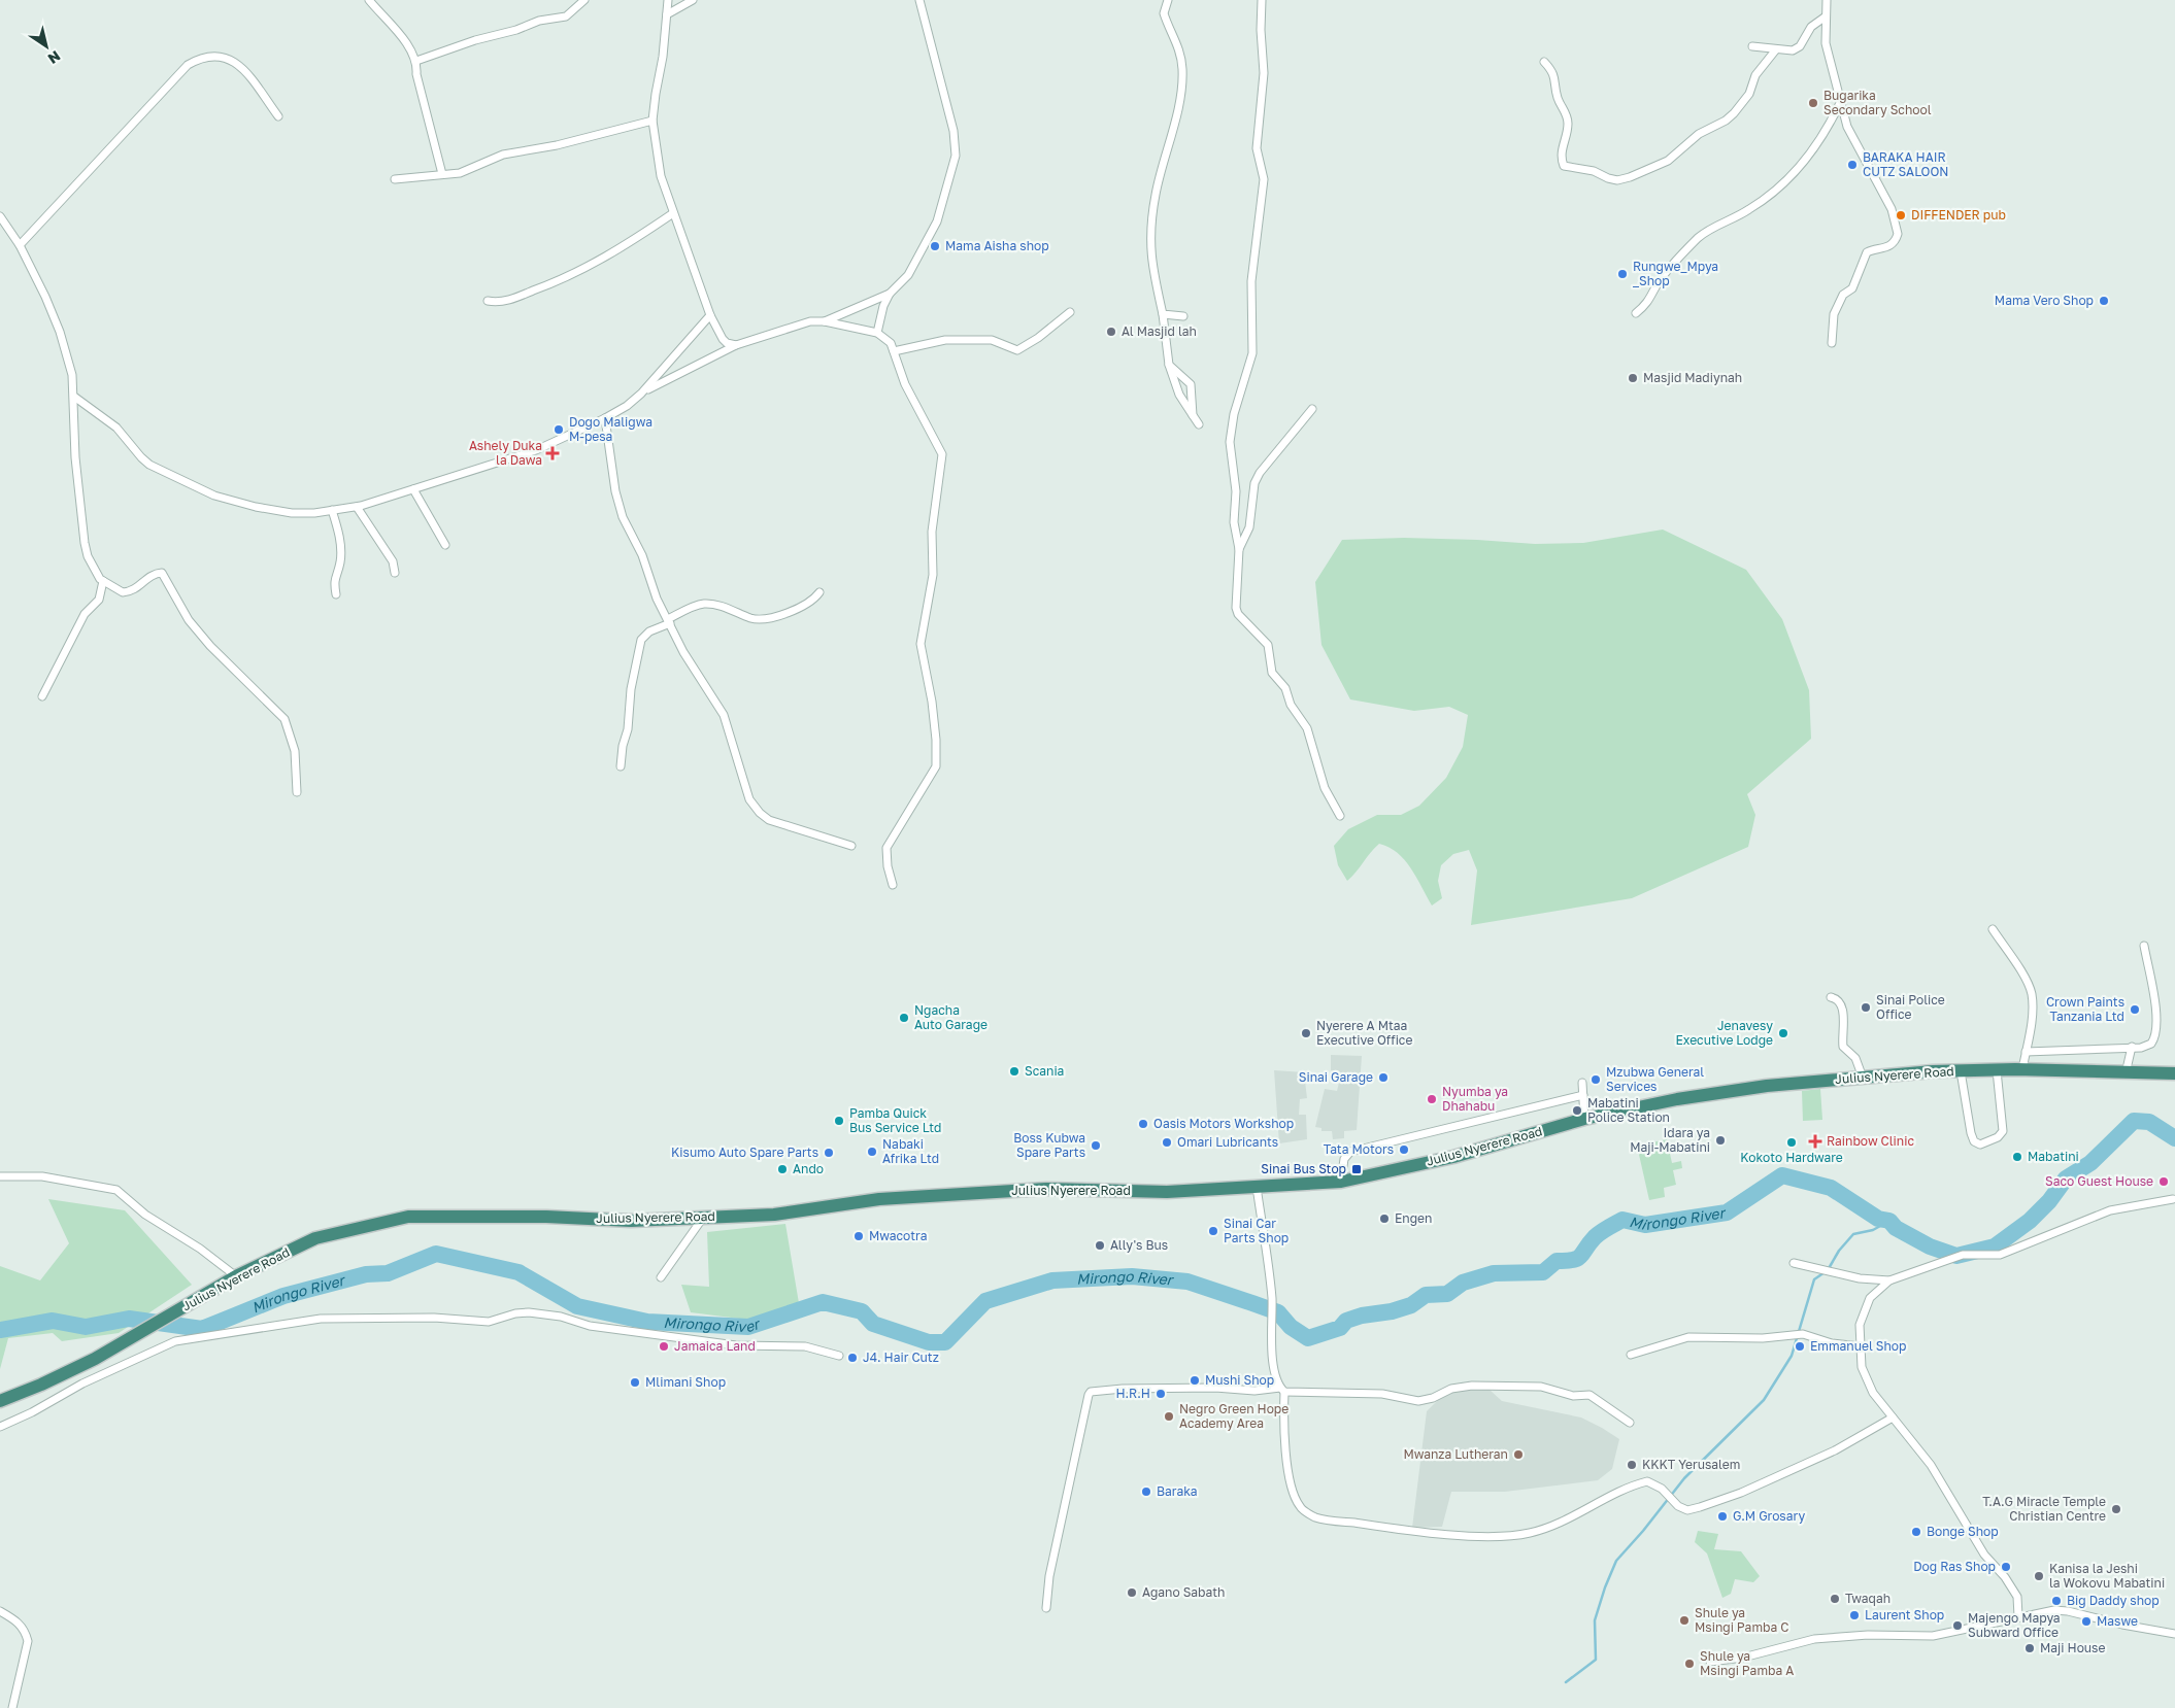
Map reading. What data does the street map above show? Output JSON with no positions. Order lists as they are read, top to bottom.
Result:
{
  "streets": {
    "highway": ["Julius Nyerere Road"]
  },
  "water": ["Mirongo River"],
  "places": {
    "other": [
      "Bugarika Secondary School",
      "BARAKA HAIR CUTZ SALOON",
      "DIFFENDER pub",
      "Mama Aisha shop",
      "Rungwe_Mpya _Shop",
      "Mama Vero Shop",
      "Al Masjid lah",
      "Masjid Madiynah",
      "Dogo Maligwa M-pesa",
      "Sinai Police Office",
      "Crown Paints Tanzania Ltd",
      "Ngacha Auto Garage",
      "Nyerere A Mtaa Executive Office",
      "Jenavesy Executive Lodge",
      "Scania",
      "Sinai Garage",
      "Mzubwa General Services",
      "Nyumba ya Dhahabu",
      "Mabatini Police Station",
      "Pamba Quick Bus Service Ltd",
      "Oasis Motors Workshop",
      "Idara ya Maji-Mabatini",
      "Omari Lubricants",
      "Kokoto Hardware",
      "Boss Kubwa Spare Parts",
      "Tata Motors",
      "Nabaki Afrika Ltd",
      "Kisumo Auto Spare Parts",
      "Mabatini",
      "Ando",
      "Saco Guest House",
      "Engen",
      "Sinai Car Parts Shop",
      "Mwacotra",
      "Ally's Bus",
      "Jamaica Land",
      "Emmanuel Shop",
      "J4. Hair Cutz",
      "Mushi Shop",
      "Mlimani Shop",
      "H.R.H",
      "Negro Green Hope Academy Area",
      "Mwanza Lutheran",
      "KKKT Yerusalem",
      "Baraka",
      "T.A.G Miracle Temple Christian Centre",
      "G.M Grosary",
      "Bonge Shop",
      "Dog Ras Shop",
      "Kanisa la Jeshi la Wokovu Mabatini",
      "Agano Sabath",
      "Twaqah",
      "Big Daddy shop",
      "Laurent Shop",
      "Shule ya Msingi Pamba C",
      "Maswe",
      "Majengo Mapya Subward Office",
      "Maji House",
      "Shule ya Msingi Pamba A"
    ],
    "health": ["Ashely Duka la Dawa", "Rainbow Clinic"],
    "transit": ["Sinai Bus Stop"]
  },
  "north": "bottom right"
}
